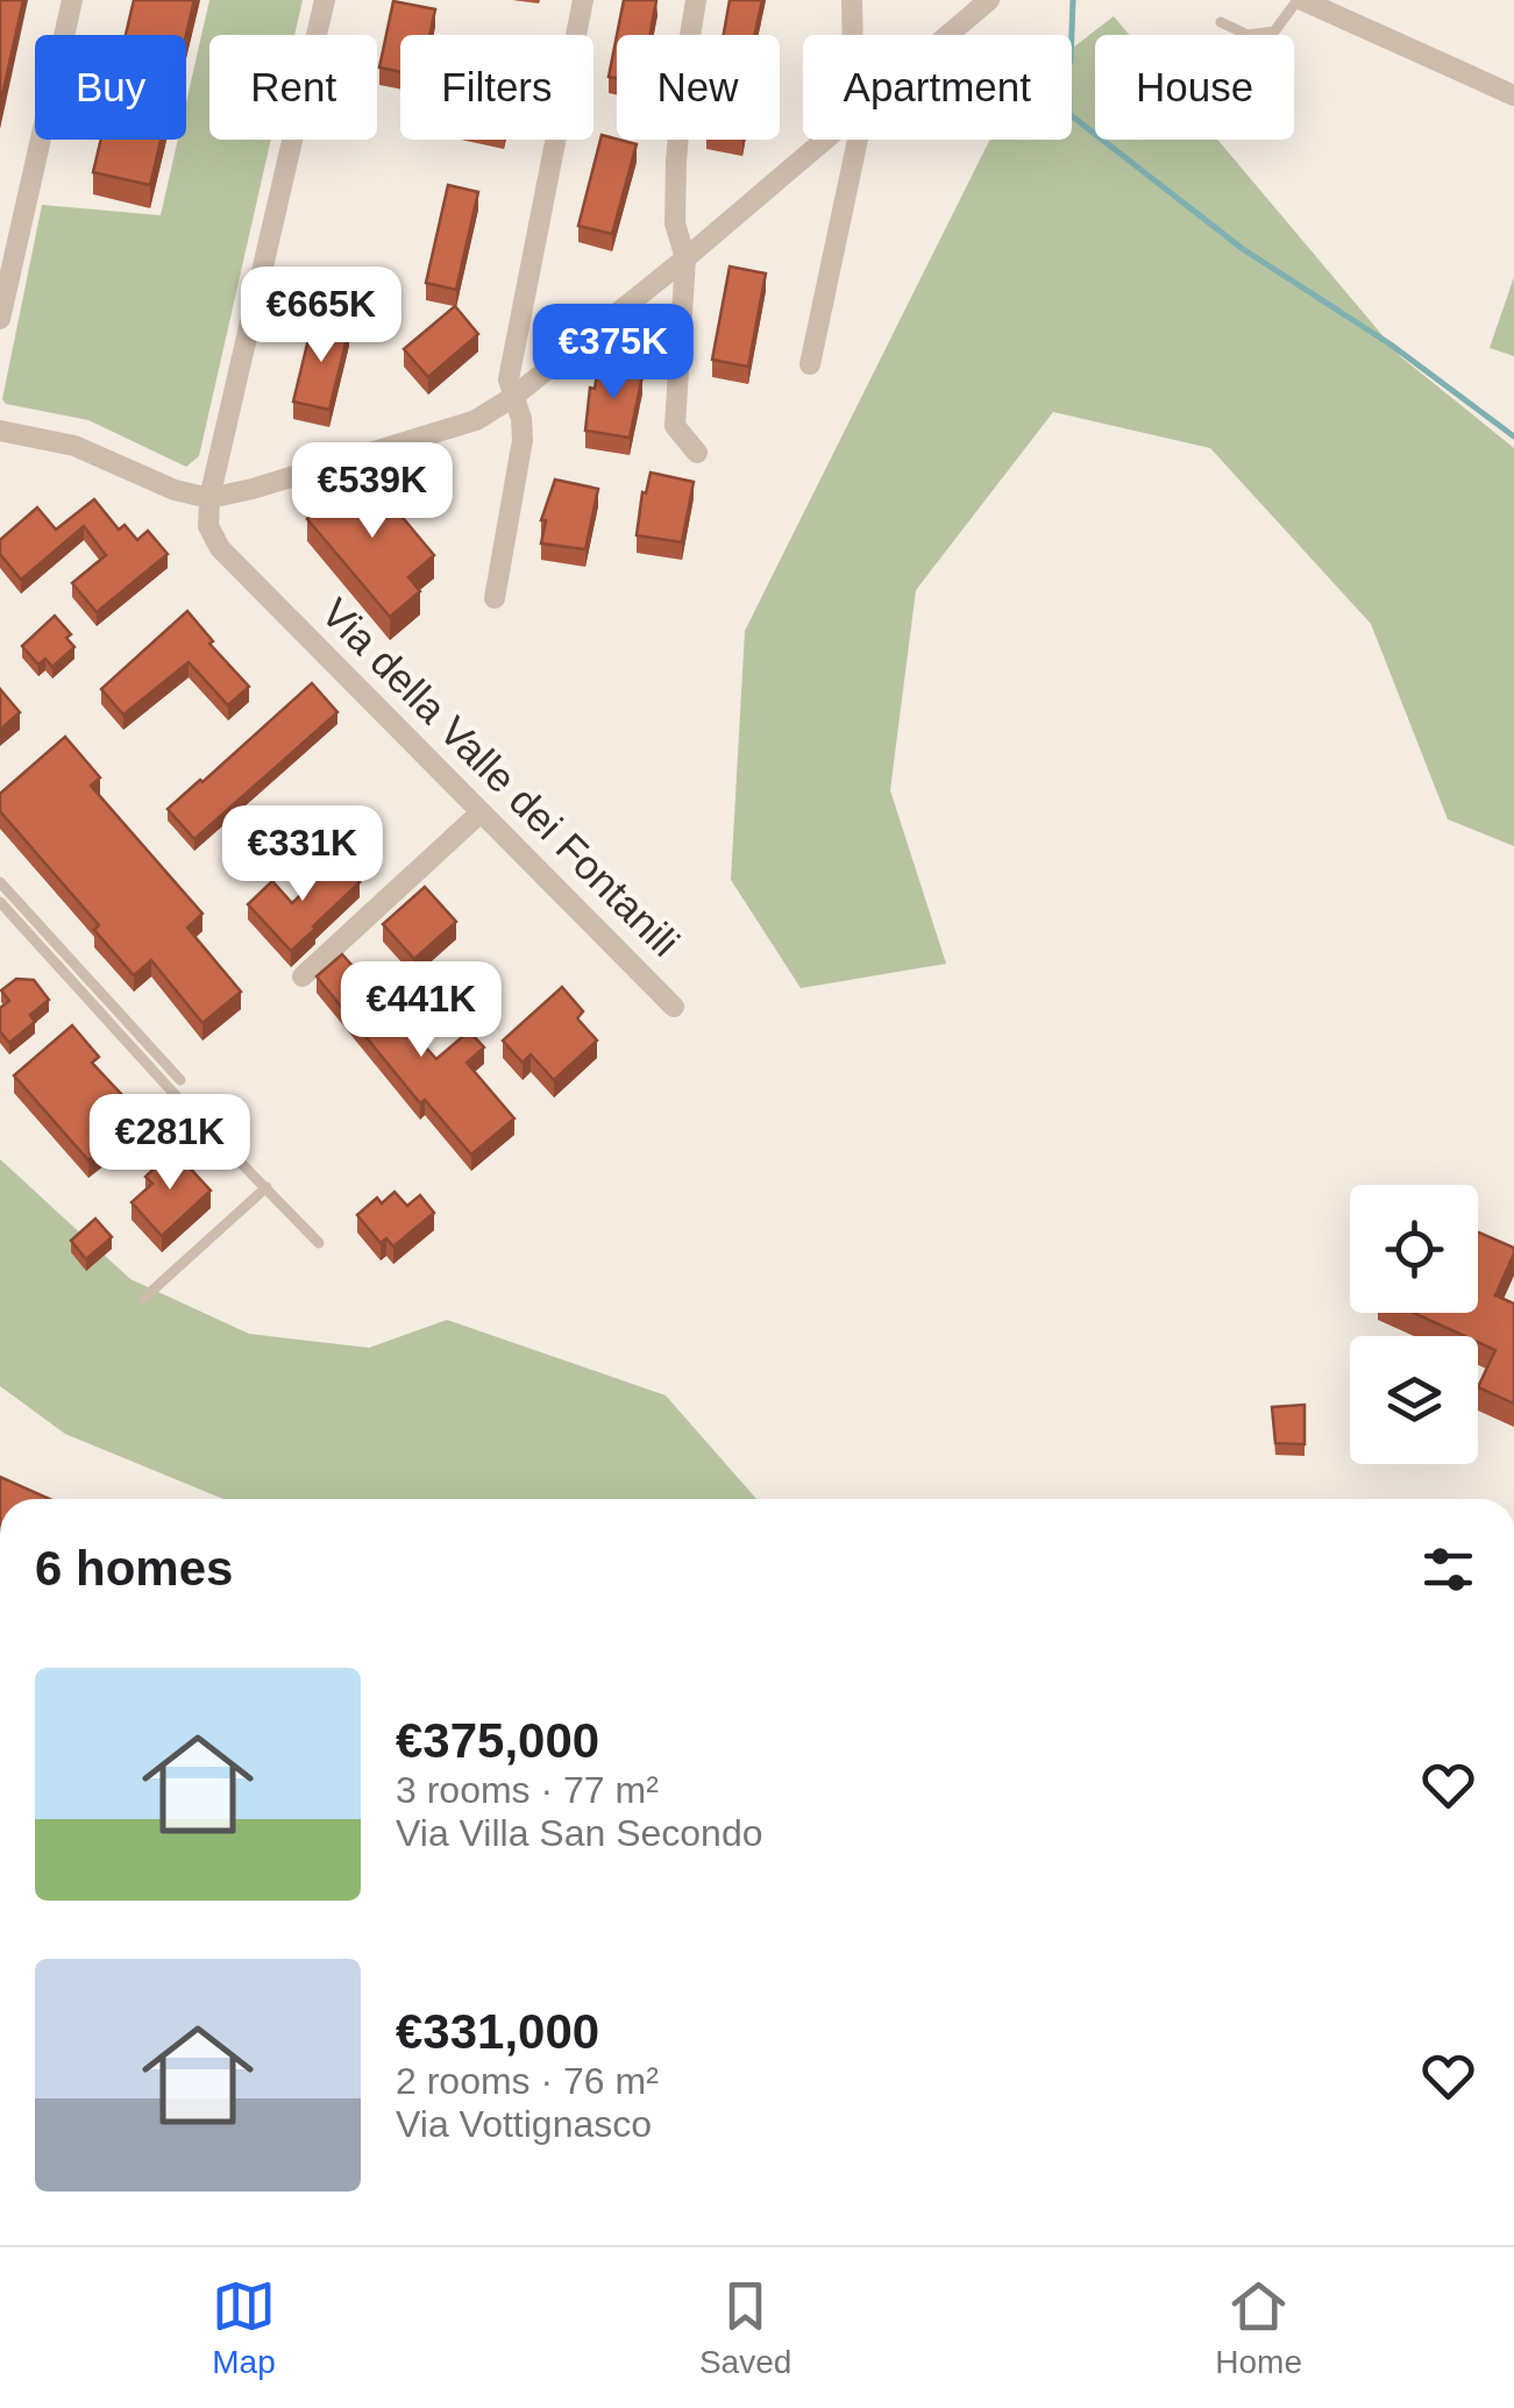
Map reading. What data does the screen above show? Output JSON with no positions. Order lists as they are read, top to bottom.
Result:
{
  "streets": {
    "street": ["Via della Valle dei Fontanili"]
  },
  "page": {
    "chip": [
      "Buy",
      "Rent",
      "Filters",
      "New",
      "Apartment",
      "House"
    ],
    "price": [
      "€665K",
      "€375K",
      "€539K",
      "€331K",
      "€441K",
      "€281K"
    ],
    "heading": "6 homes",
    "list": [
      {
        "name": "€375,000",
        "note": "3 rooms · 77 m² · Via Villa San Secondo"
      },
      {
        "name": "€331,000",
        "note": "2 rooms · 76 m² · Via Vottignasco"
      }
    ],
    "tabs": ["Map", "Saved", "Home"]
  }
}
